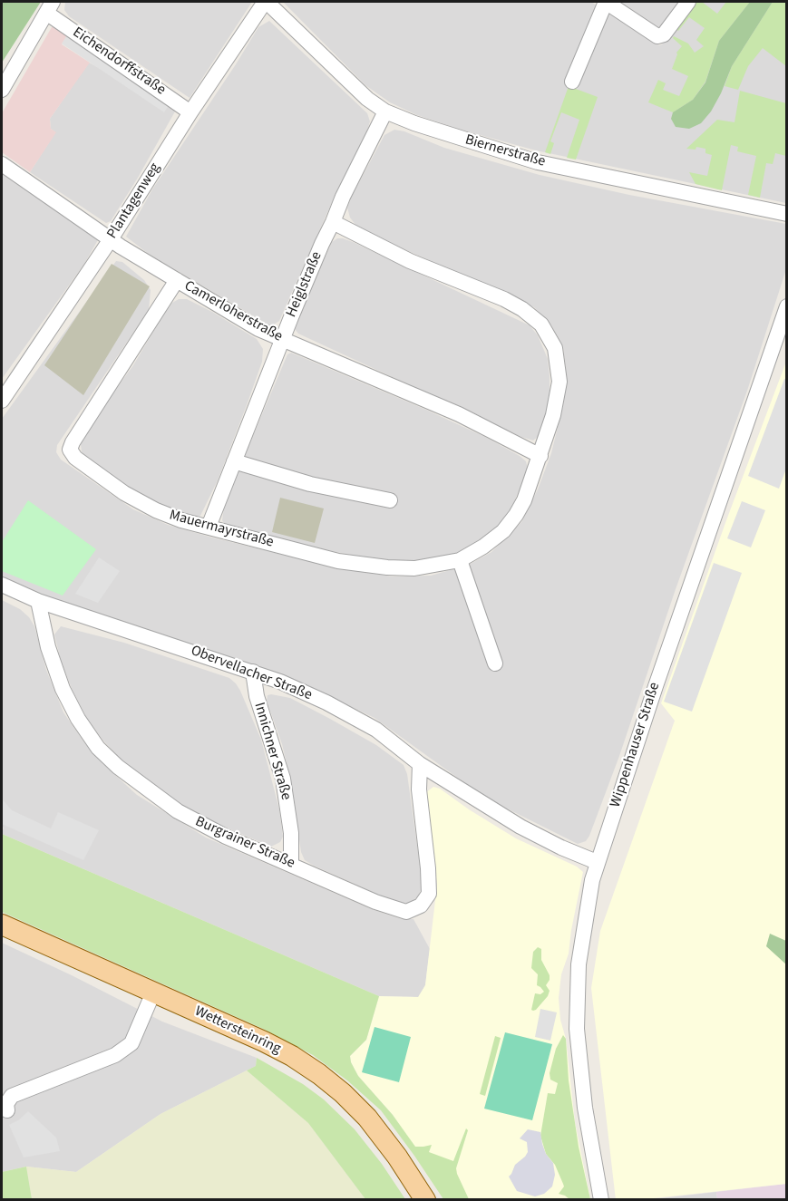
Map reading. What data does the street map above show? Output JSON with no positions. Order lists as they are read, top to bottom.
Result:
{
  "streets": {
    "main road": ["Wettersteinring"],
    "street": [
      "Eichendorffstraße",
      "Biernerstraße",
      "Plantagenweg",
      "Heiglstraße",
      "Camerloherstraße",
      "Mauermayrstraße",
      "Obervellacher Straße",
      "Wippenhauser Straße",
      "Innichner Straße",
      "Burgrainer Straße"
    ]
  },
  "crossings": [
    ["Eichendorffstraße", "Plantagenweg"],
    ["Biernerstraße", "Plantagenweg"],
    ["Biernerstraße", "Heiglstraße"],
    ["Plantagenweg", "Camerloherstraße"],
    ["Heiglstraße", "Camerloherstraße"],
    ["Heiglstraße", "Mauermayrstraße"],
    ["Camerloherstraße", "Mauermayrstraße"],
    ["Obervellacher Straße", "Wippenhauser Straße"],
    ["Obervellacher Straße", "Innichner Straße"],
    ["Obervellacher Straße", "Burgrainer Straße"],
    ["Innichner Straße", "Burgrainer Straße"]
  ]
}
